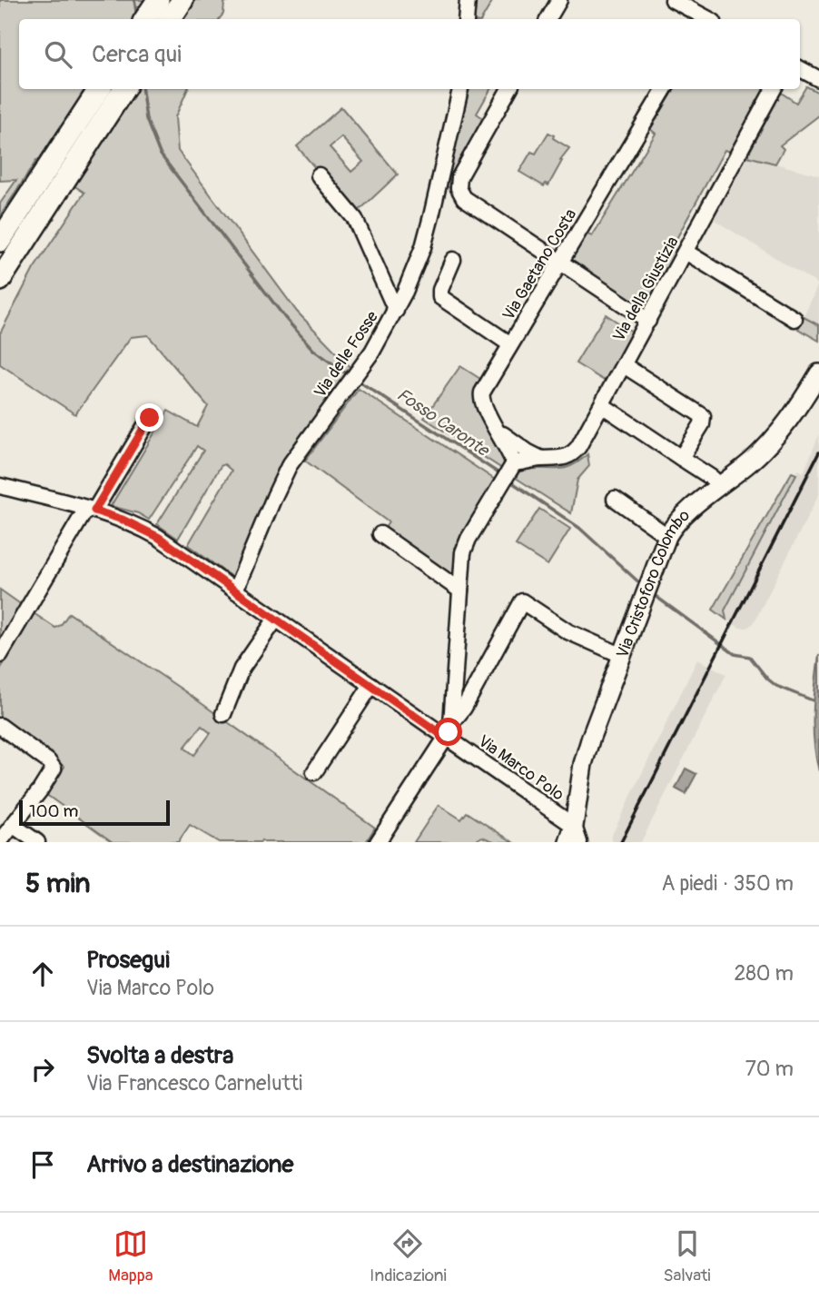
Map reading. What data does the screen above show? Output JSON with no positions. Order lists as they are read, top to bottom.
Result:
{
  "streets": {
    "main road": ["Via Cristoforo Colombo"],
    "street": [
      "Via Gaetano Costa",
      "Via della Giustizia",
      "Via delle Fosse",
      "Via Marco Polo"
    ]
  },
  "crossings": [
    ["Via Gaetano Costa", "Via della Giustizia"],
    ["Via delle Fosse", "Via Marco Polo"],
    ["Via Cristoforo Colombo", "Via Marco Polo"]
  ],
  "water": ["Fosso Caronte"],
  "scale_bar": "100 m",
  "page": {
    "search": "Cerca qui",
    "scale": "100 m",
    "heading": ["5 min", "A piedi · 350 m"],
    "list": [
      ["Prosegui", "Via Marco Polo", "280 m"],
      ["Svolta a destra", "Via Francesco Carnelutti", "70 m"],
      "Arrivo a destinazione"
    ],
    "nav": ["Mappa", "Indicazioni", "Salvati"]
  }
}
